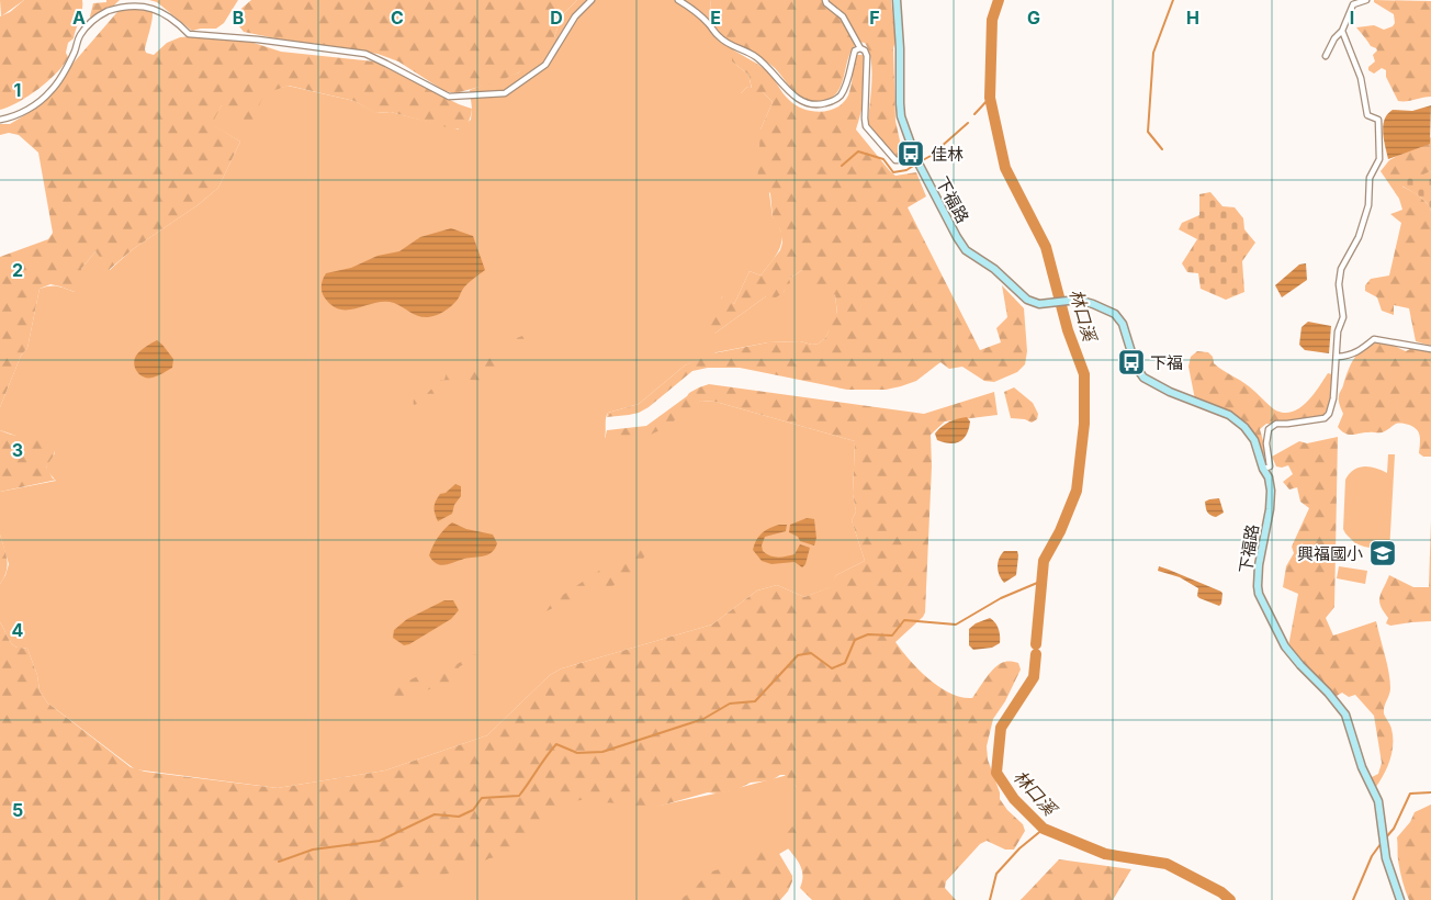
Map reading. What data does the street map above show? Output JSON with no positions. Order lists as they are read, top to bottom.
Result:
{
  "streets": {
    "main road": ["下福路"]
  },
  "water": ["林口溪"],
  "places": {
    "bus stop": ["佳林", "下福"],
    "school or university": ["興福國小"]
  },
  "grid": {
    "columns": [
      "A",
      "B",
      "C",
      "D",
      "E",
      "F",
      "G",
      "H",
      "I"
    ],
    "rows": [
      "1",
      "2",
      "3",
      "4",
      "5"
    ]
  }
}
